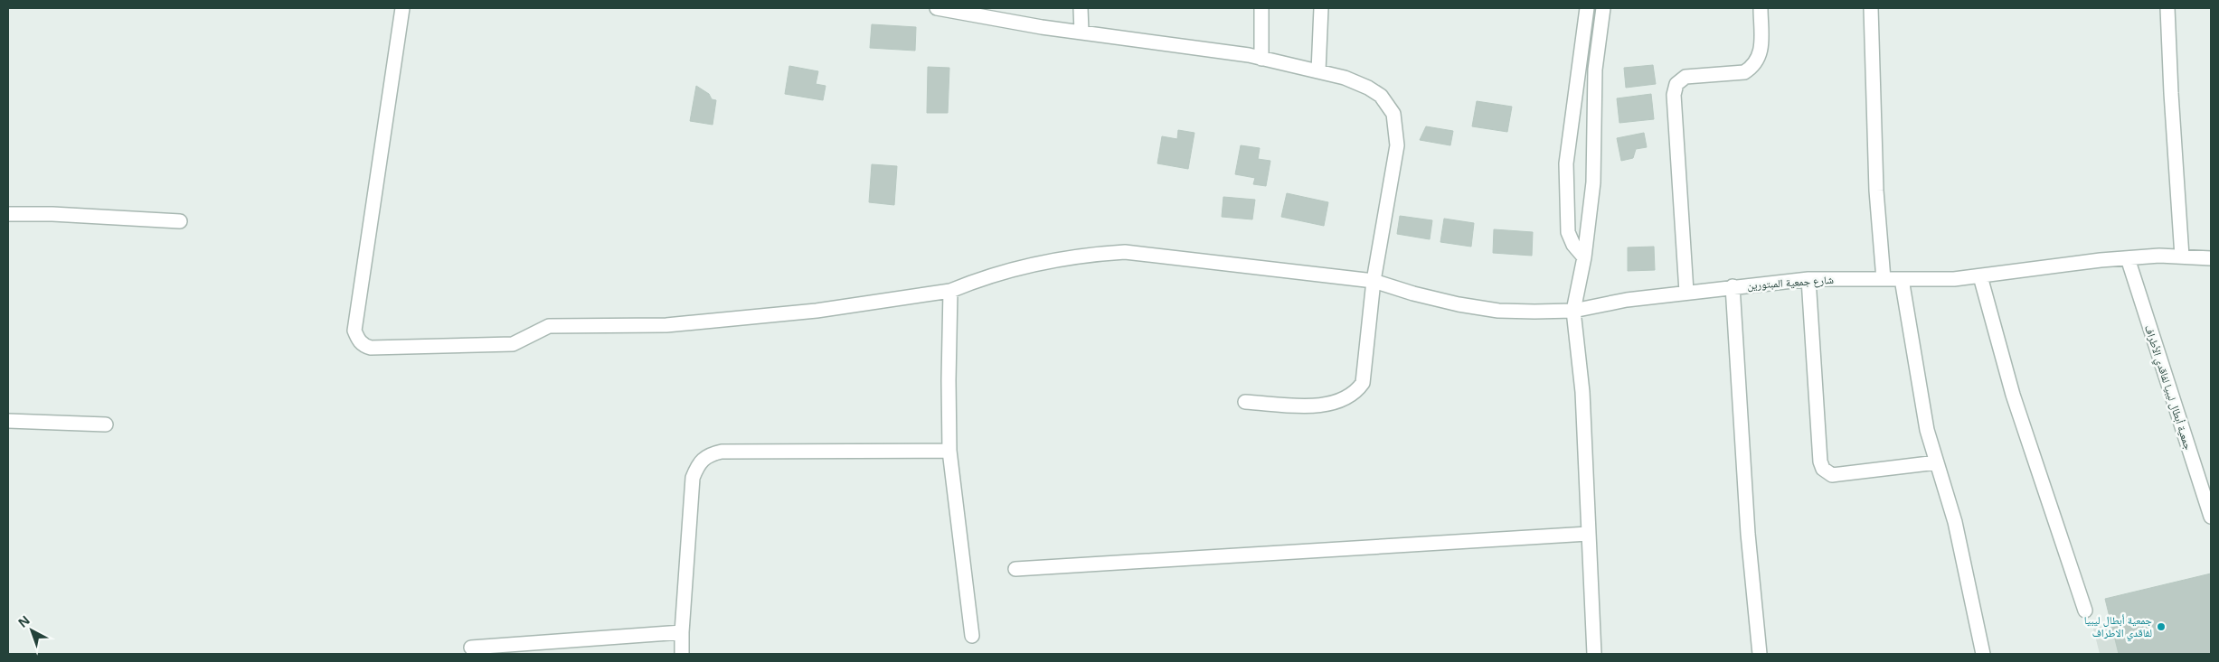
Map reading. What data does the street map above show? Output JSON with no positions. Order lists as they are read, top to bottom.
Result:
{
  "streets": {
    "street": ["شارع جمعية المبتورين", "جمعية أبطال ليبيا لفاقدي الأطراف"]
  },
  "crossings": [
    ["شارع جمعية المبتورين", "جمعية أبطال ليبيا لفاقدي الأطراف"]
  ],
  "places": ["جمعية أبطال ليبيا لفاقدي الاطراف"],
  "north": "top left"
}
